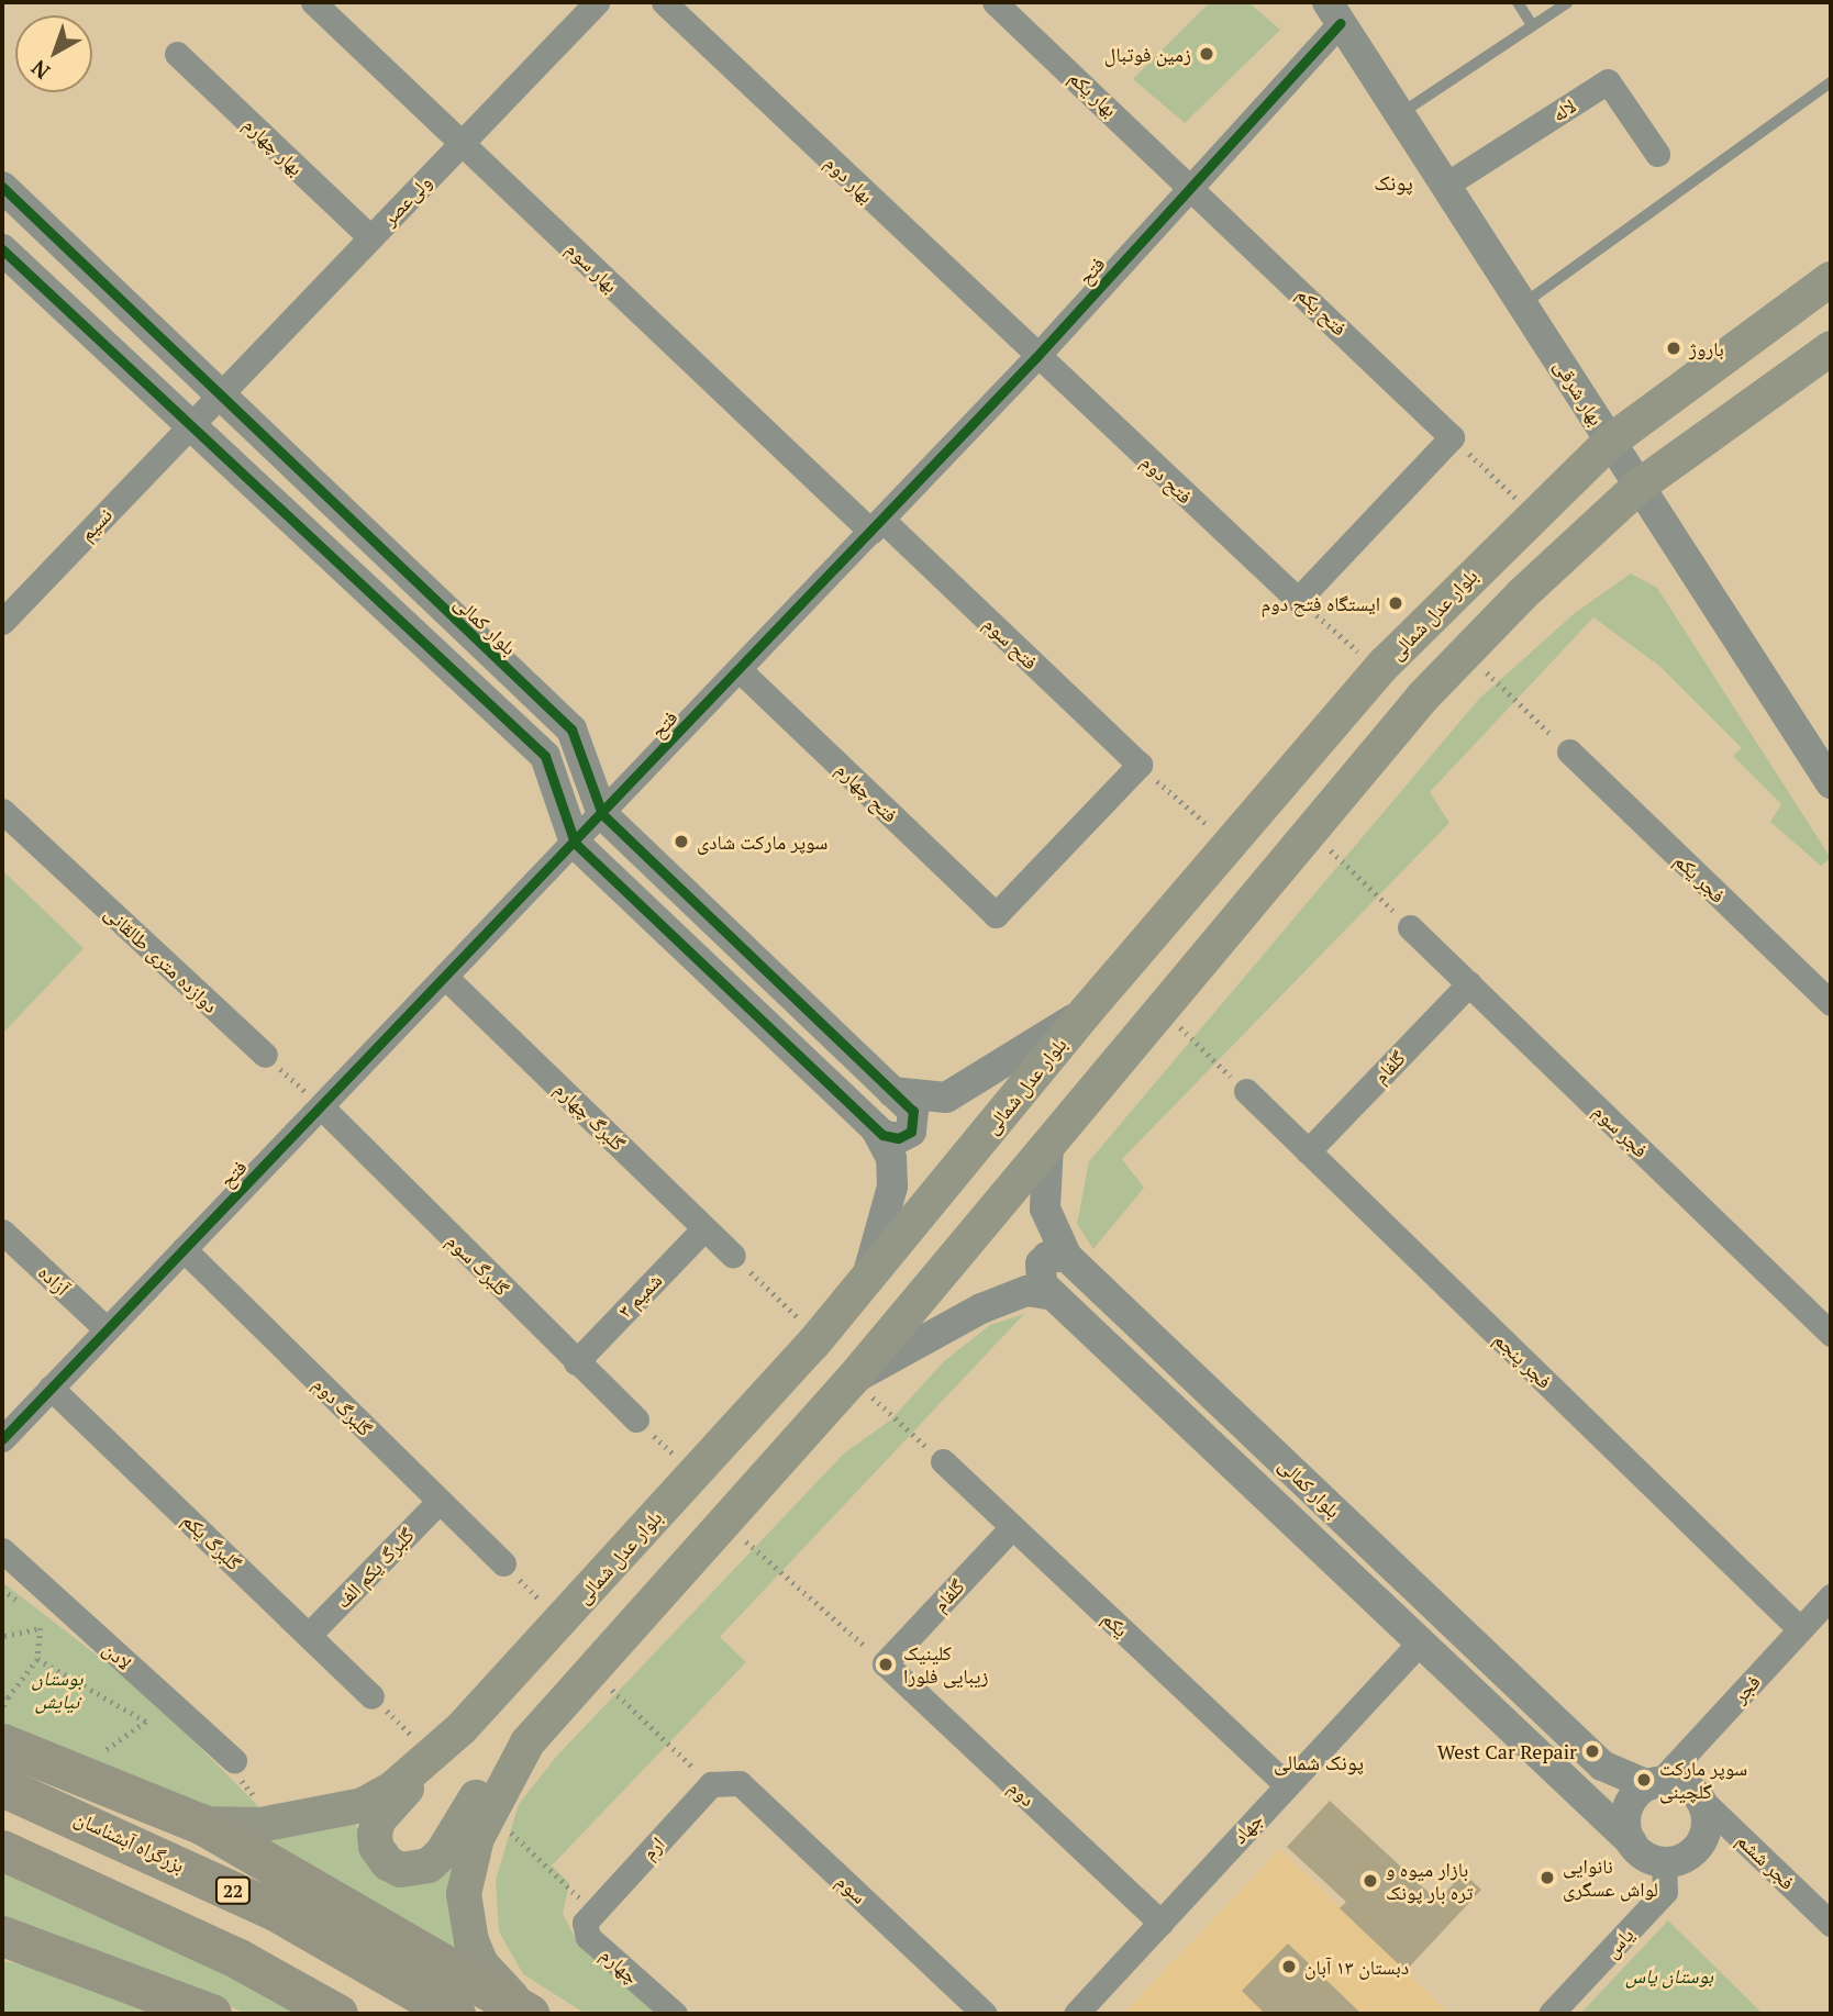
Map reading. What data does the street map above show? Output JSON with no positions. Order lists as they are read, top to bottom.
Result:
{
  "streets": {
    "highway": ["بزرگراه آبشناسان", "22"],
    "main road": ["بلوار عدل شمالی"],
    "street": [
      "بهار یکم",
      "لاله",
      "بهار چهارم",
      "بهار دوم",
      "ولی‌عصر",
      "بهار سوم",
      "فتح",
      "فتح یکم",
      "بهار شرقی",
      "فتح دوم",
      "نسیم",
      "بلوار کمالی",
      "فتح سوم",
      "فتح چهارم",
      "فجر یکم",
      "دوازده متری طالقانی",
      "گلفام",
      "گلبرگ چهارم",
      "فجر سوم",
      "گلبرگ سوم",
      "آزاده",
      "شمیم ۳",
      "فجر پنجم",
      "گلبرگ دوم",
      "گلبرگ یکم",
      "گلبرگ یکم الف",
      "یکم",
      "لادن",
      "فجر",
      "دوم",
      "جهاد",
      "ارم",
      "فجر ششم",
      "سوم",
      "یاس",
      "چهارم"
    ]
  },
  "crossings": [
    ["بهار یکم", "فتح"],
    ["بهار یکم", "فتح یکم"],
    ["لاله", "بهار شرقی"],
    ["بهار چهارم", "ولی‌عصر"],
    ["بهار دوم", "فتح"],
    ["بهار دوم", "فتح دوم"],
    ["ولی‌عصر", "بهار سوم"],
    ["ولی‌عصر", "نسیم"],
    ["ولی‌عصر", "بلوار کمالی"],
    ["بهار سوم", "فتح"],
    ["بهار سوم", "فتح سوم"],
    ["فتح", "فتح یکم"],
    ["فتح", "بهار شرقی"],
    ["فتح", "فتح دوم"],
    ["فتح", "بلوار کمالی"],
    ["فتح", "فتح سوم"],
    ["فتح", "فتح چهارم"],
    ["فتح", "گلبرگ چهارم"],
    ["فتح", "گلبرگ سوم"],
    ["فتح", "آزاده"],
    ["فتح", "گلبرگ دوم"],
    ["فتح", "گلبرگ یکم"],
    ["بهار شرقی", "بلوار عدل شمالی"],
    ["بلوار کمالی", "فجر"],
    ["بلوار کمالی", "جهاد"],
    ["بلوار کمالی", "فجر ششم"],
    ["بلوار کمالی", "یاس"],
    ["فتح سوم", "فتح چهارم"],
    ["گلفام", "فجر سوم"],
    ["گلفام", "فجر پنجم"],
    ["گلفام", "یکم"],
    ["گلفام", "دوم"],
    ["گلبرگ چهارم", "شمیم ۳"],
    ["گلبرگ سوم", "شمیم ۳"],
    ["فجر پنجم", "فجر"],
    ["گلبرگ دوم", "گلبرگ یکم الف"],
    ["گلبرگ یکم", "گلبرگ یکم الف"],
    ["یکم", "جهاد"],
    ["فجر", "فجر ششم"],
    ["فجر", "یاس"],
    ["دوم", "جهاد"],
    ["ارم", "سوم"],
    ["ارم", "چهارم"],
    ["فجر ششم", "یاس"]
  ],
  "districts": ["پونک", "پونک شمالی"],
  "parks": ["بوستان نیایش", "بوستان یاس"],
  "places": [
    "زمین فوتبال",
    "باروژ",
    "ایستگاه فتح دوم",
    "سوپر مارکت شادی",
    "کلینیک زیبایی فلورا",
    "West Car Repair",
    "سوپر مارکت گلچینی",
    "نانوایی لواش عسگری",
    "بازار ميوه و تره بار پونک",
    "دبستان ۱۳ آبان"
  ],
  "north": "bottom left"
}
